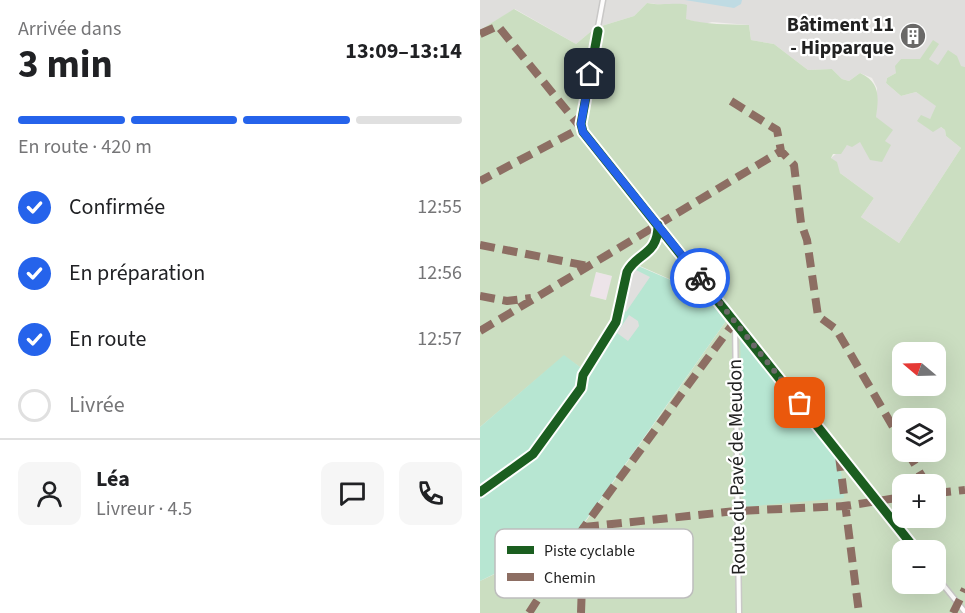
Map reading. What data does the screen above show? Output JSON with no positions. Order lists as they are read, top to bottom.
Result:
{
  "streets": {
    "street": ["Route du Pavé de Meudon"]
  },
  "places": {
    "building": ["Bâtiment 11 - Hipparque"]
  },
  "legend": ["Piste cyclable", "Chemin"],
  "north": "left",
  "page": {
    "heading": ["3 min", "Arrivée dans", "13:09–13:14"],
    "panel": ["Léa", "Livreur · 4.5"],
    "bar": "En route · 420 m",
    "list": [
      ["Confirmée", "12:55"],
      ["En préparation", "12:56"],
      ["En route", "12:57"],
      "Livrée"
    ],
    "map_buttons": ["+", "−"]
  }
}
